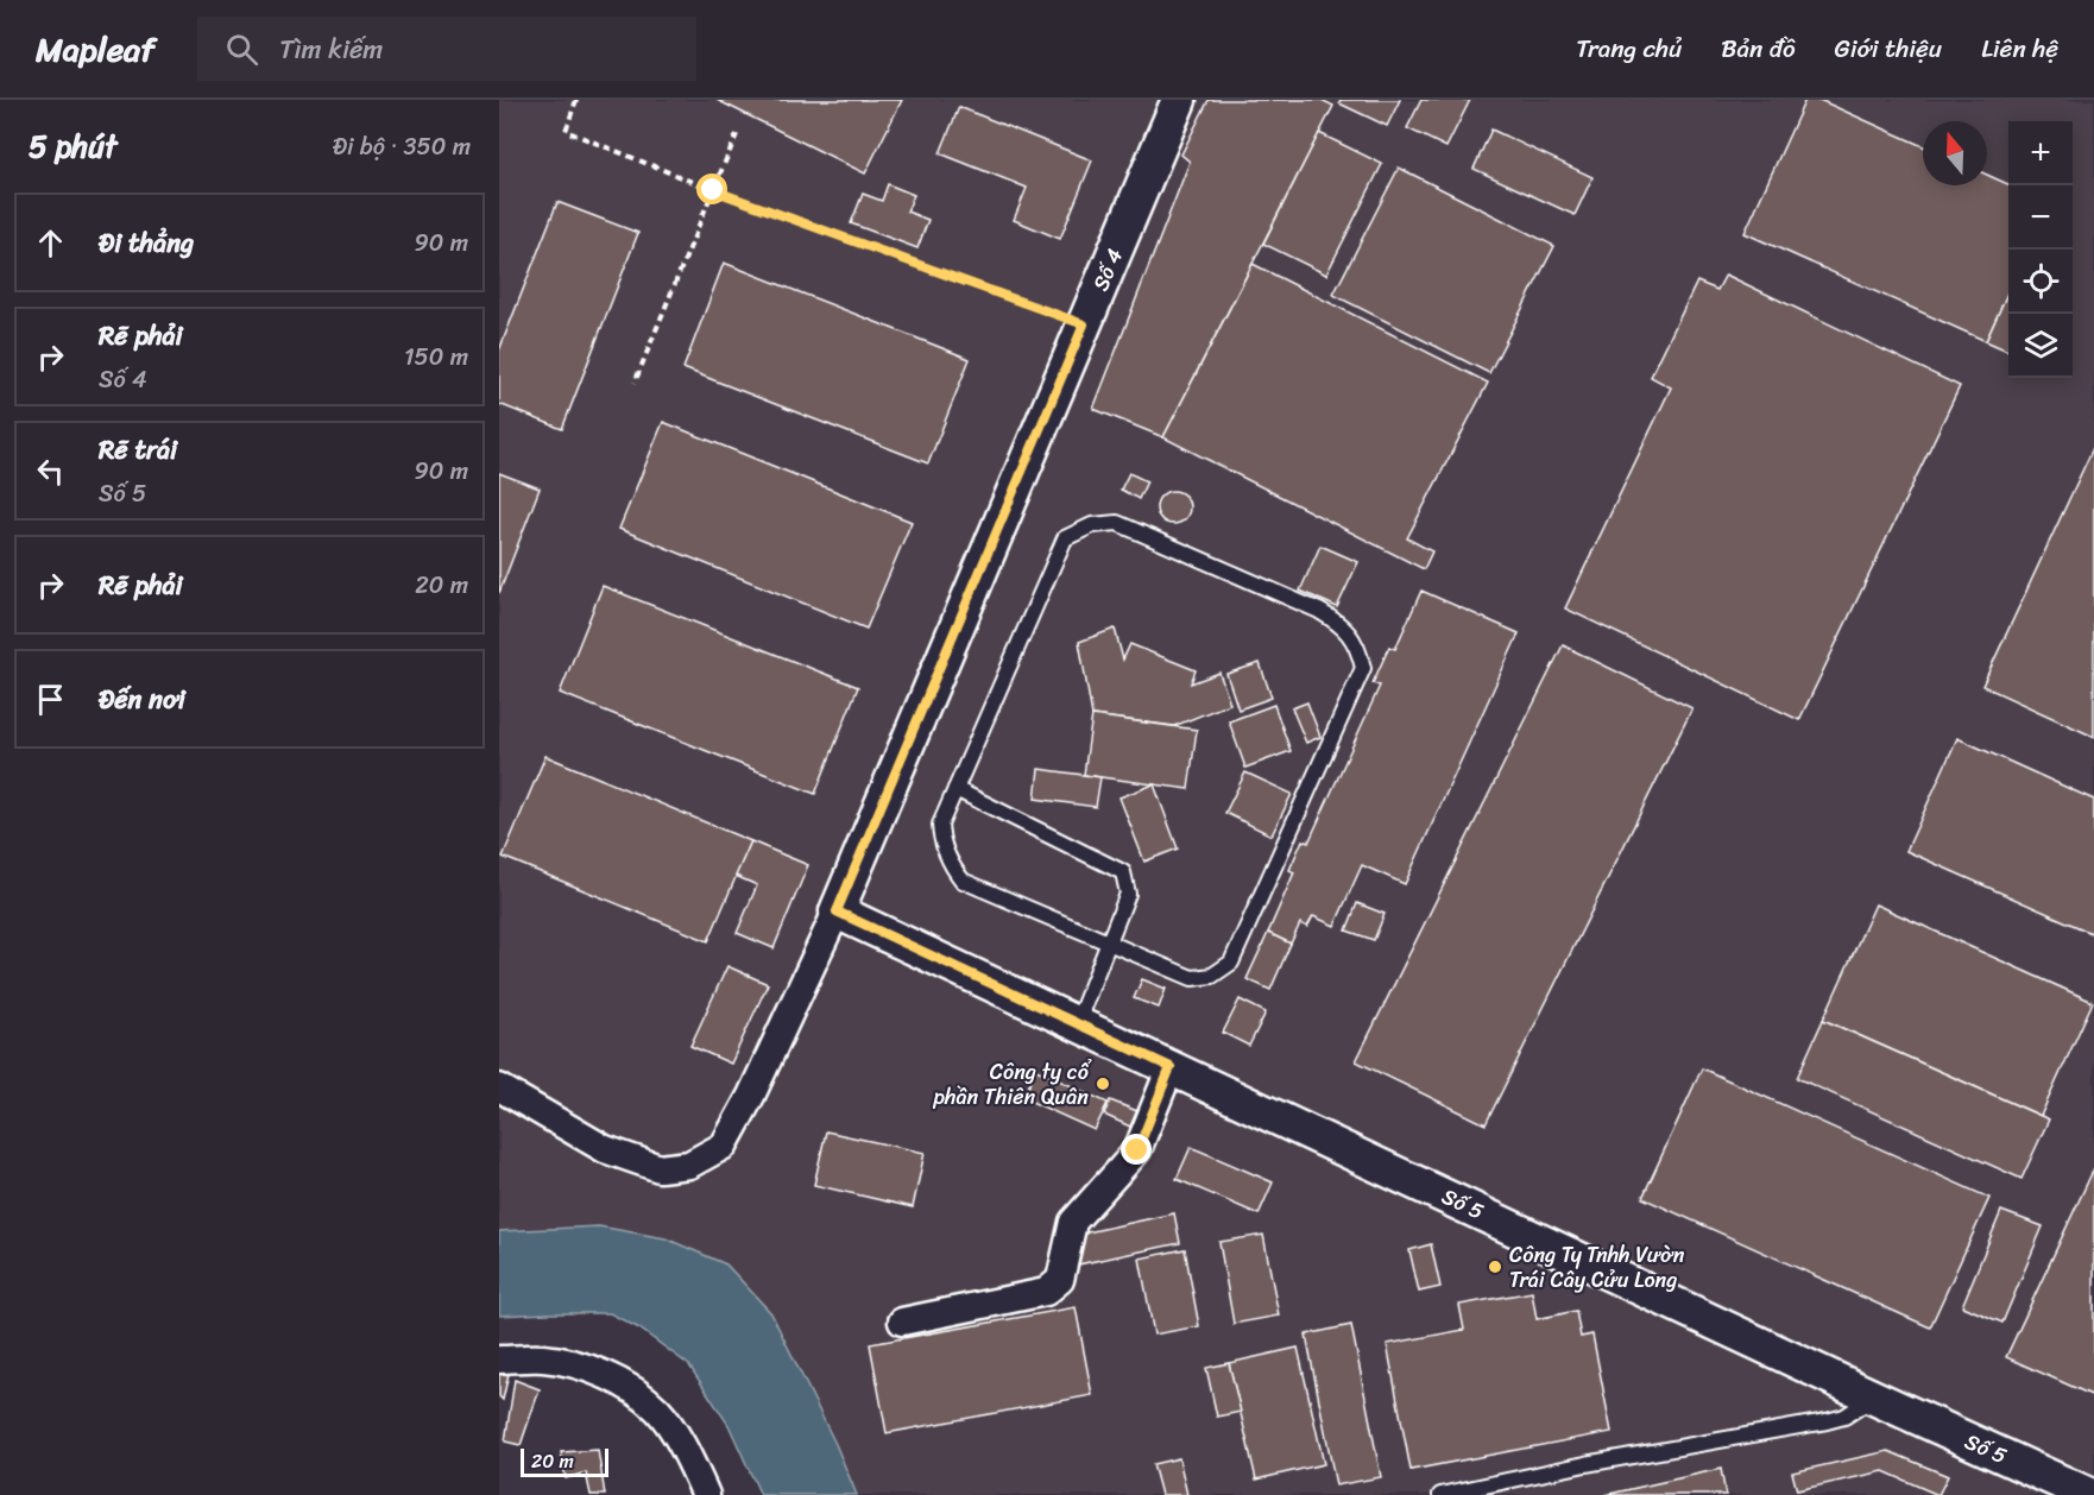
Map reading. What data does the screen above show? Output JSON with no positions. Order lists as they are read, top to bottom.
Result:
{
  "streets": {
    "street": ["Số 4", "Số 5"]
  },
  "crossings": [
    ["Số 4", "Số 5"]
  ],
  "places": ["Công ty cổ phần Thiên Quân", "Công Ty Tnhh Vườn Trái Cây Cửu Long"],
  "scale_bar": "20 m",
  "north": "top",
  "page": {
    "header": "Mapleaf",
    "search": "Tìm kiếm",
    "nav": [
      "Trang chủ",
      "Bản đồ",
      "Giới thiệu",
      "Liên hệ"
    ],
    "heading": ["5 phút", "Đi bộ · 350 m"],
    "map_buttons": ["+", "−"],
    "list": [
      ["Đi thẳng", "90 m"],
      ["Rẽ phải", "Số 4", "150 m"],
      ["Rẽ trái", "Số 5", "90 m"],
      ["Rẽ phải", "20 m"],
      "Đến nơi"
    ],
    "scale": "20 m"
  }
}
